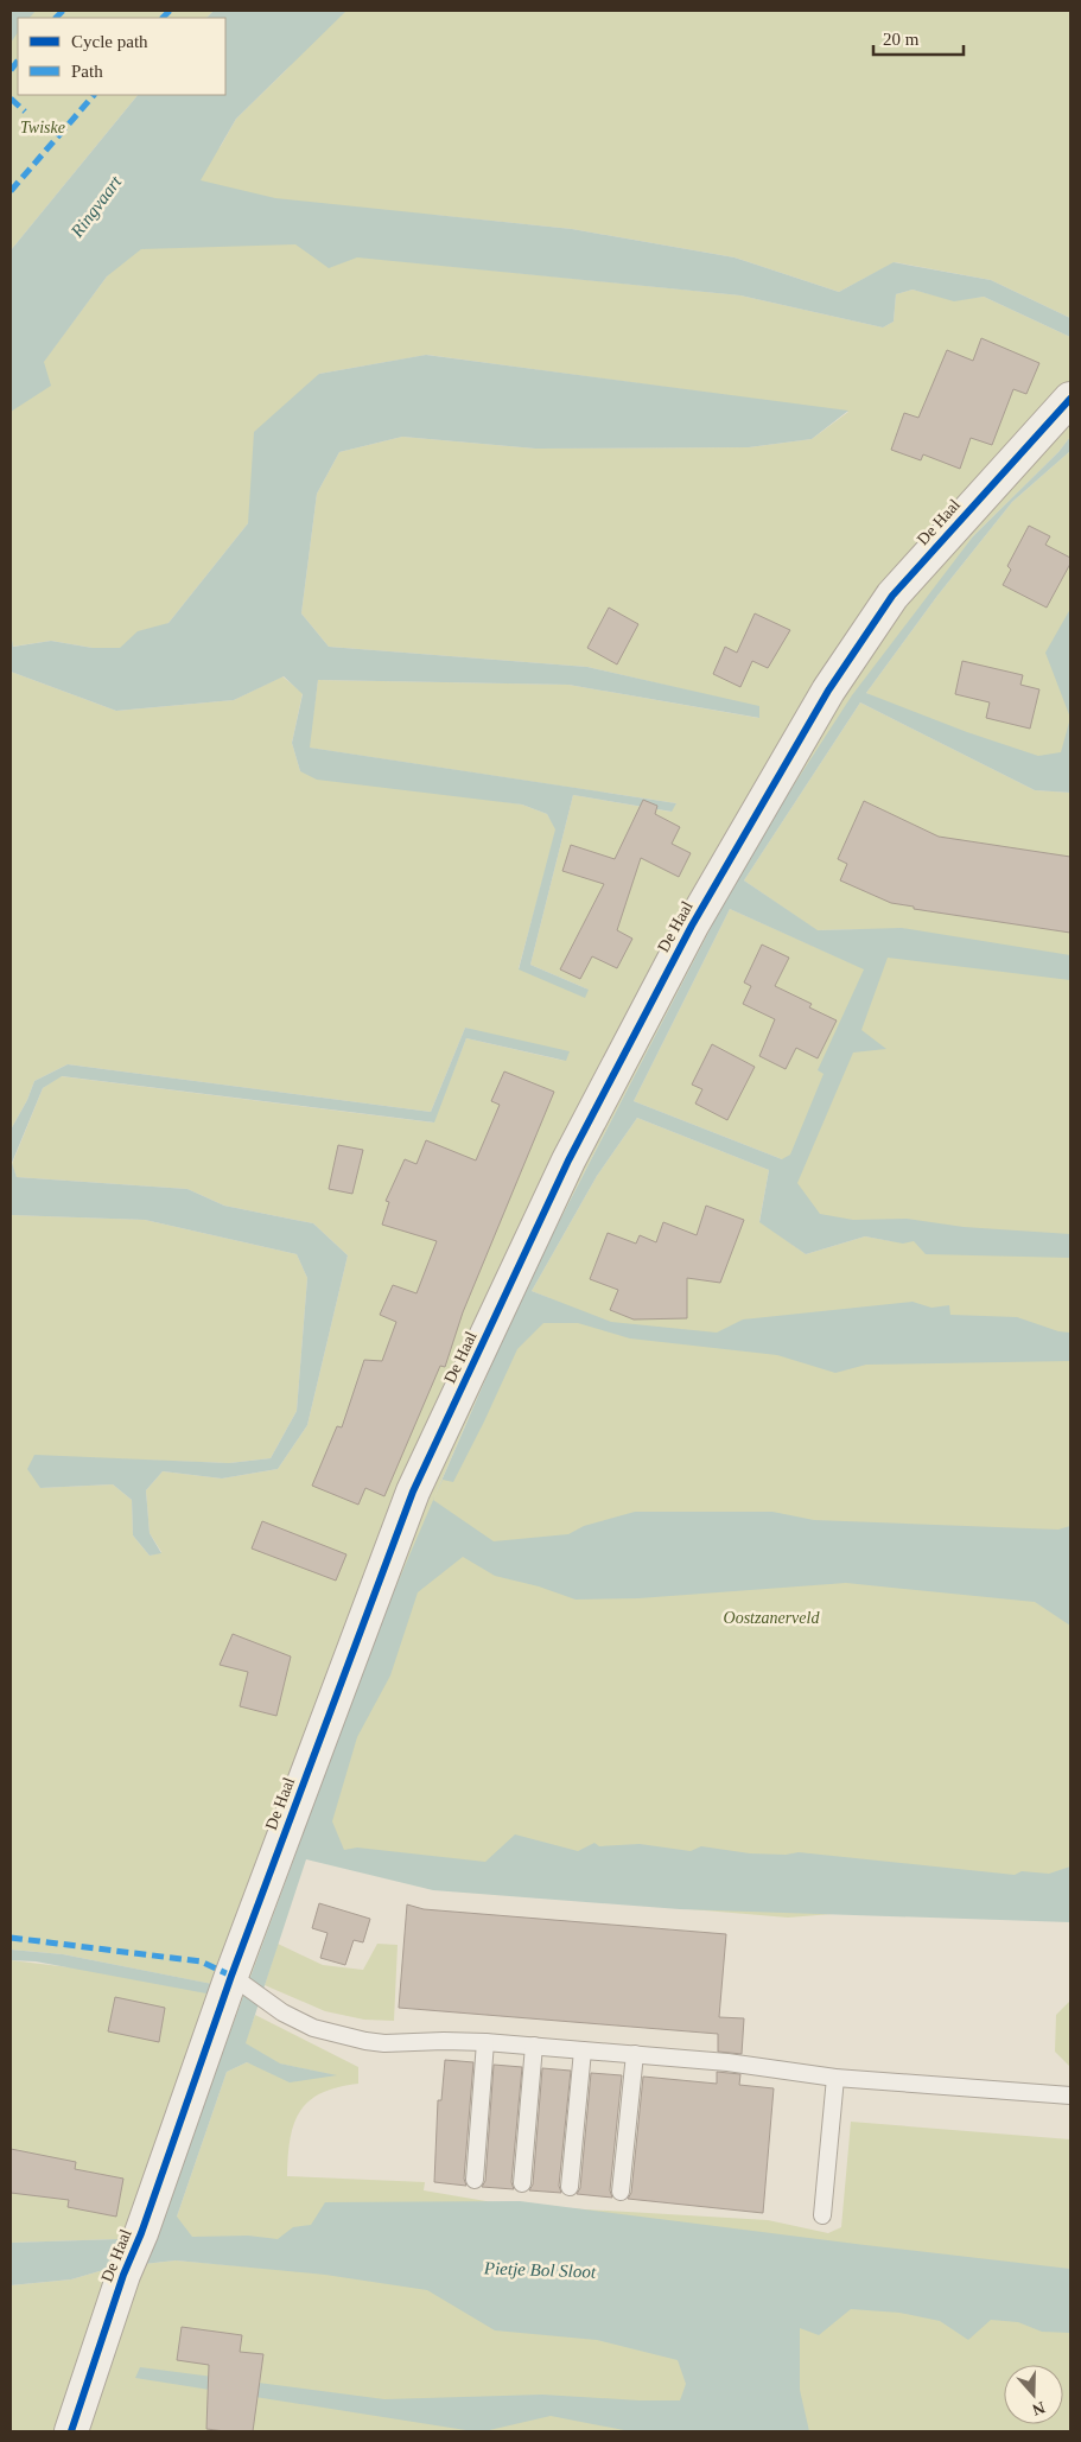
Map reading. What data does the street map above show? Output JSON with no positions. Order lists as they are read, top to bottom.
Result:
{
  "streets": {
    "street": ["De Haal"]
  },
  "water": ["Ringvaart", "Pietje Bol Sloot"],
  "parks": ["Twiske", "Oostzanerveld"],
  "legend": ["Cycle path", "Path"],
  "scale_bar": "20 m",
  "north": "bottom"
}
